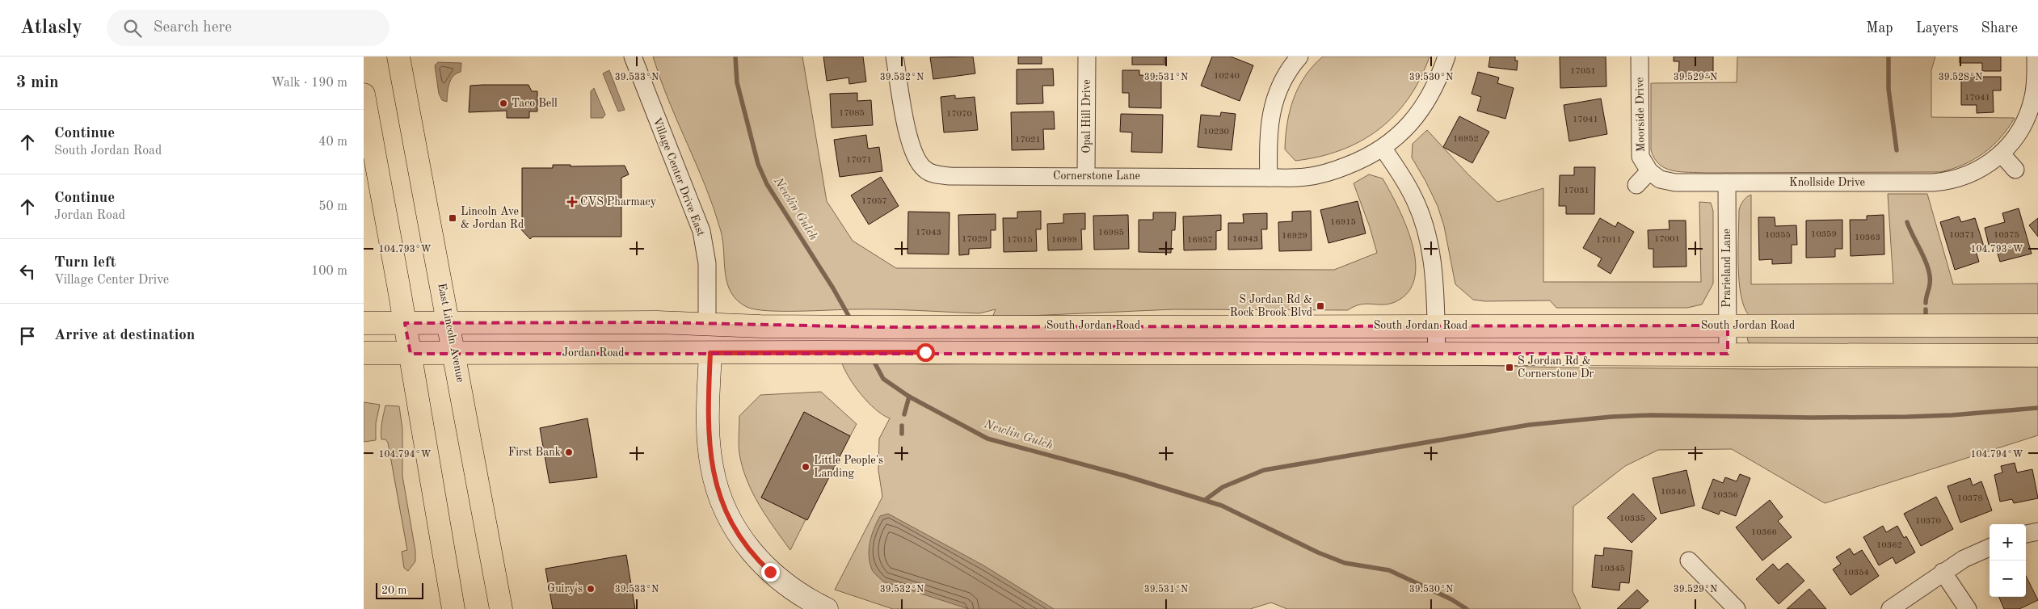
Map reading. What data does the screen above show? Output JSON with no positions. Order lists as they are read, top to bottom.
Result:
{
  "streets": {
    "main road": ["South Jordan Road", "East Lincoln Avenue", "Jordan Road"],
    "street": [
      "Moorside Drive",
      "Opal Hill Drive",
      "Cornerstone Lane",
      "Village Center Drive East",
      "Knollside Drive",
      "Prarieland Lane"
    ]
  },
  "crossings": [
    ["Moorside Drive", "Knollside Drive"],
    ["Opal Hill Drive", "Cornerstone Lane"],
    ["Knollside Drive", "Prarieland Lane"],
    ["Prarieland Lane", "South Jordan Road"],
    ["East Lincoln Avenue", "Jordan Road"]
  ],
  "water": ["Newlin Gulch"],
  "places": {
    "other": [
      "Taco Bell",
      "First Bank",
      "Little People's Landing",
      "Guiry's"
    ],
    "health": ["CVS Pharmacy"],
    "transit": ["Lincoln Ave & Jordan Rd", "S Jordan Rd & Rock Brook Blvd", "S Jordan Rd & Cornerstone Dr"]
  },
  "house_numbers": [
    "17051",
    "10240",
    "17041",
    "17085",
    "17070",
    "17041",
    "10230",
    "16952",
    "17021",
    "17071",
    "17031",
    "17057",
    "16915",
    "17043",
    "16985",
    "10359",
    "10355",
    "10371",
    "10375",
    "16929",
    "10363",
    "17029",
    "16943",
    "17001",
    "17015",
    "16999",
    "16957",
    "17011",
    "10346",
    "10356",
    "10378",
    "10335",
    "10370",
    "10366",
    "10362",
    "10345",
    "10354"
  ],
  "scale_bar": "20 m",
  "page": {
    "header": "Atlasly",
    "search": "Search here",
    "nav": ["Map", "Layers", "Share"],
    "heading": ["3 min", "Walk · 190 m"],
    "list": [
      ["Continue", "South Jordan Road", "40 m"],
      ["Continue", "Jordan Road", "50 m"],
      ["Turn left", "Village Center Drive", "100 m"],
      "Arrive at destination"
    ],
    "map_buttons": ["+", "−"],
    "scale": "20 m"
  },
  "coordinates": [
    "39.533°N",
    "39.532°N",
    "39.531°N",
    "39.530°N",
    "39.529°N",
    "39.528°N",
    "104.793°W",
    "104.794°W"
  ]
}
